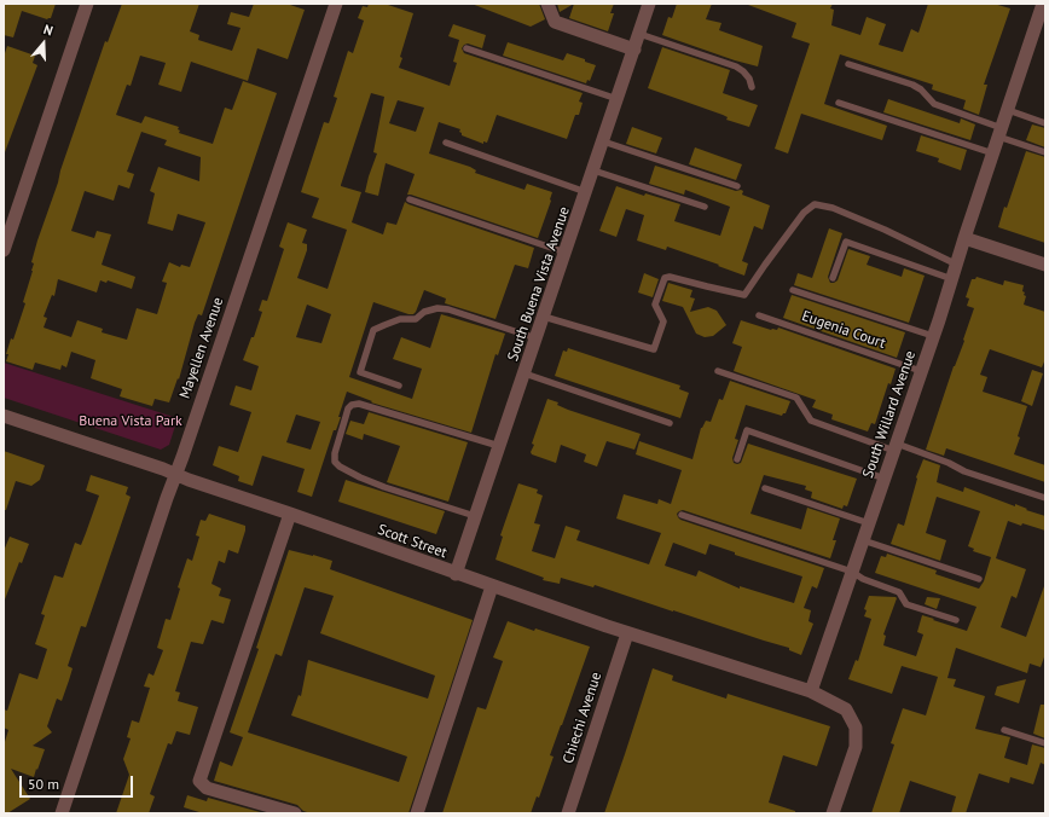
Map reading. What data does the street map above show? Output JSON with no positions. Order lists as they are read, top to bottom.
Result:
{
  "streets": {
    "street": [
      "South Buena Vista Avenue",
      "Mayellen Avenue",
      "South Willard Avenue",
      "Scott Street",
      "Chiechi Avenue"
    ],
    "lane": ["Eugenia Court"]
  },
  "crossings": [
    ["South Buena Vista Avenue", "Scott Street"],
    ["Eugenia Court", "South Willard Avenue"],
    ["Mayellen Avenue", "Scott Street"],
    ["South Willard Avenue", "Scott Street"],
    ["Scott Street", "Chiechi Avenue"]
  ],
  "parks": ["Buena Vista Park"],
  "scale_bar": "50 m",
  "north": "top"
}
